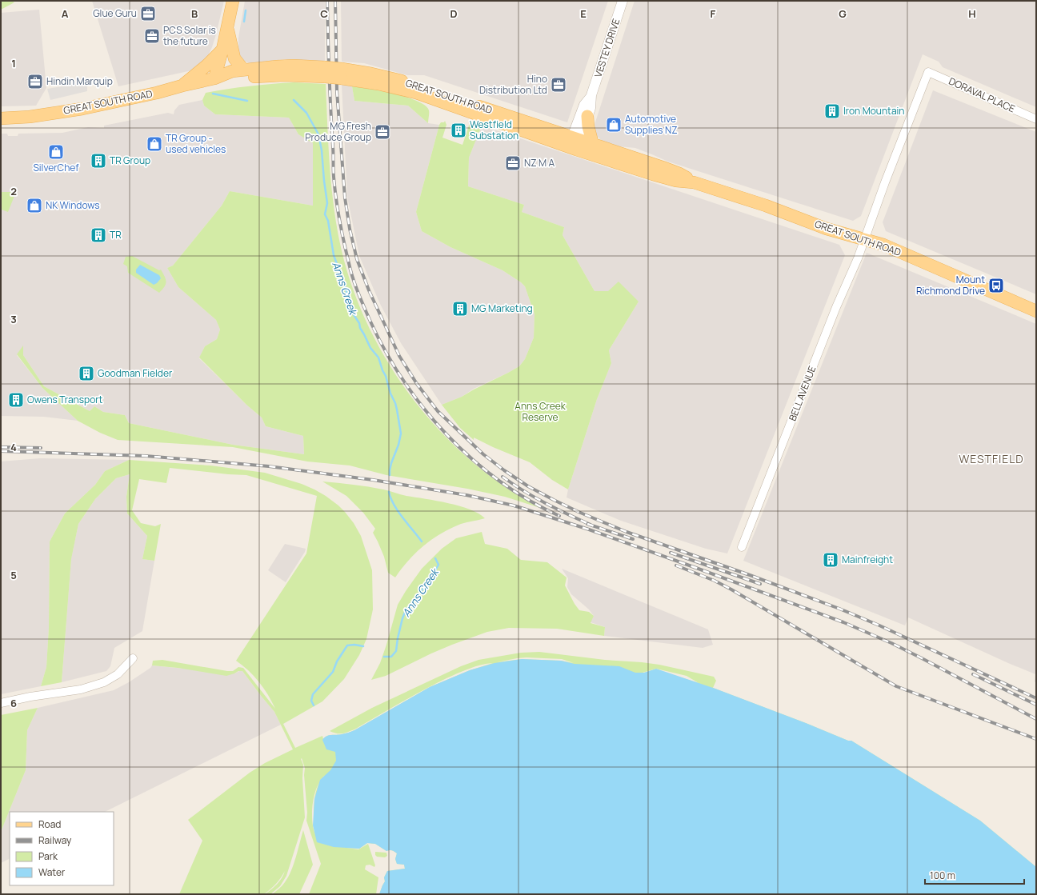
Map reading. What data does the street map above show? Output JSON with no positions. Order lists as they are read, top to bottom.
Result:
{
  "streets": {
    "main road": ["GREAT SOUTH ROAD"],
    "street": ["VESTEY DRIVE", "DORAVAL PLACE", "BELL AVENUE"]
  },
  "crossings": [
    ["VESTEY DRIVE", "GREAT SOUTH ROAD"],
    ["DORAVAL PLACE", "GREAT SOUTH ROAD"],
    ["DORAVAL PLACE", "BELL AVENUE"],
    ["GREAT SOUTH ROAD", "BELL AVENUE"]
  ],
  "districts": ["WESTFIELD"],
  "water": ["Anns Creek"],
  "parks": ["Anns Creek Reserve"],
  "places": {
    "office": [
      "Glue Guru",
      "PCS Solar is the future",
      "Hindin Marquip",
      "Hino Distribution Ltd",
      "MG Fresh Produce Group",
      "NZ M A"
    ],
    "building": [
      "Iron Mountain",
      "Westfield Substation",
      "TR Group",
      "TR",
      "MG Marketing",
      "Goodman Fielder",
      "Owens Transport",
      "Mainfreight"
    ],
    "shop": [
      "Automotive Supplies NZ",
      "TR Group - used vehicles",
      "SilverChef",
      "NK Windows"
    ],
    "bus stop": ["Mount Richmond Drive"]
  },
  "legend": [
    "Road",
    "Railway",
    "Park",
    "Water"
  ],
  "scale_bar": "100 m",
  "grid": {
    "columns": [
      "A",
      "B",
      "C",
      "D",
      "E",
      "F",
      "G",
      "H"
    ],
    "rows": [
      "1",
      "2",
      "3",
      "4",
      "5",
      "6"
    ]
  }
}
